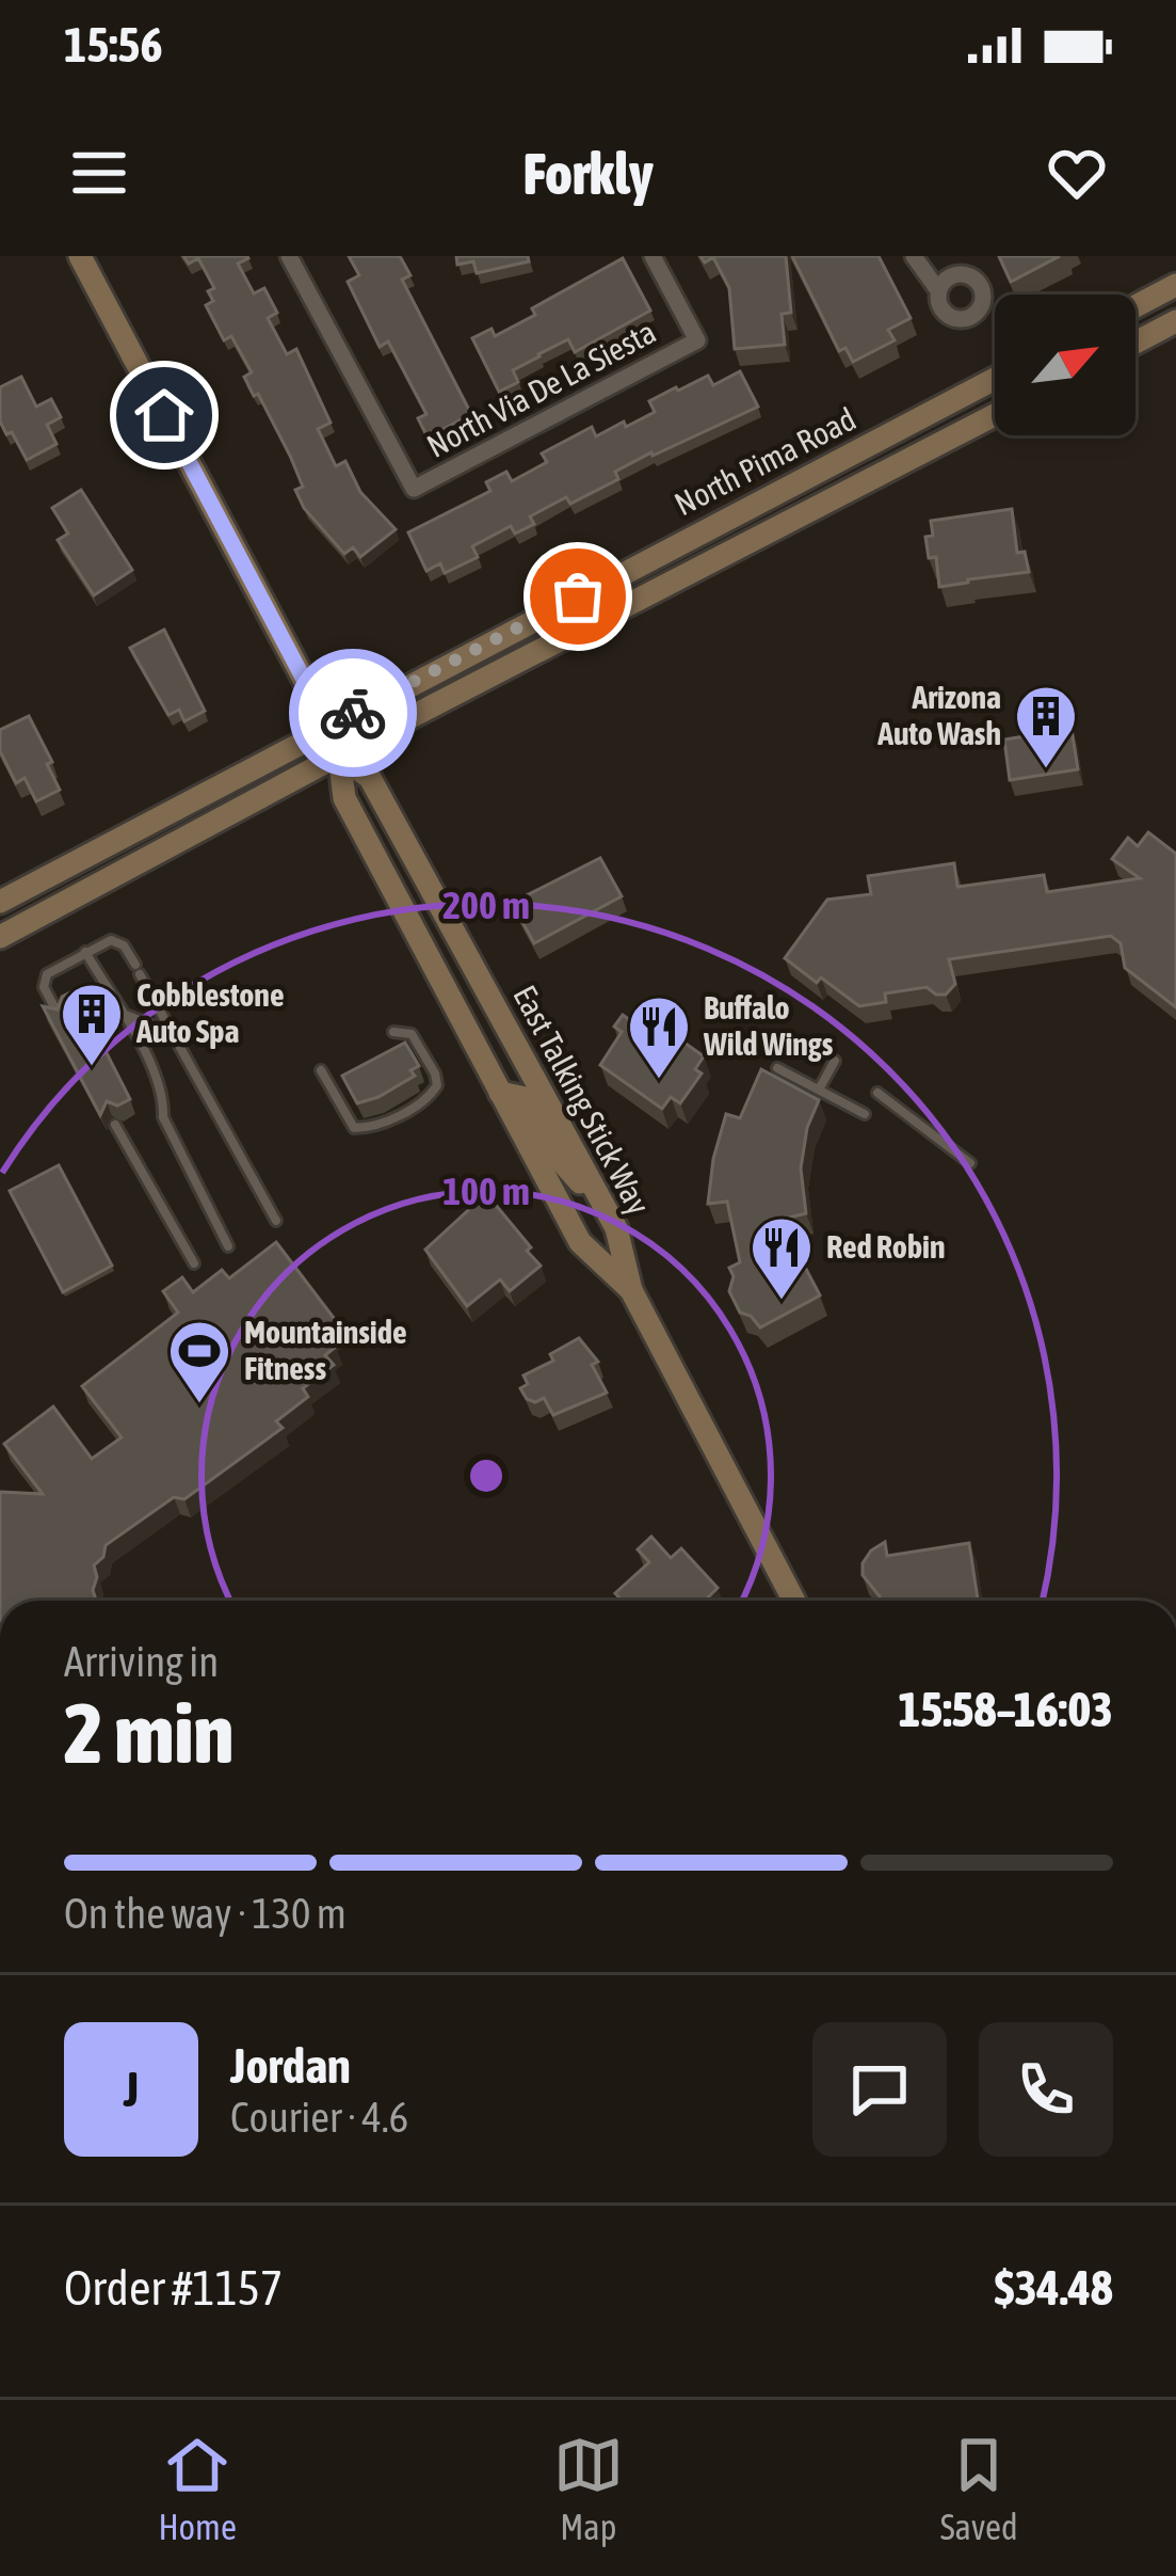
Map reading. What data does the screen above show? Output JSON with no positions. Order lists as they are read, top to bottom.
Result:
{
  "streets": {
    "main road": ["North Pima Road", "East Talking Stick Way"],
    "street": ["North Via De La Siesta"]
  },
  "crossings": [
    ["North Pima Road", "East Talking Stick Way"]
  ],
  "places": {
    "building": ["Arizona Auto Wash", "Cobblestone Auto Spa"],
    "restaurant": ["Buffalo Wild Wings", "Red Robin"],
    "sports": ["Mountainside Fitness"]
  },
  "north": "top right",
  "page": {
    "status": "15:56",
    "header": "Forkly",
    "heading": ["2 min", "Arriving in", "15:58–16:03"],
    "panel": [
      "Jordan",
      "Courier · 4.6",
      "Order #1157",
      "$34.48"
    ],
    "bar": "On the way · 130 m",
    "round": "J",
    "tabs": ["Home", "Map", "Saved"]
  },
  "rings": ["200 m", "100 m"]
}
